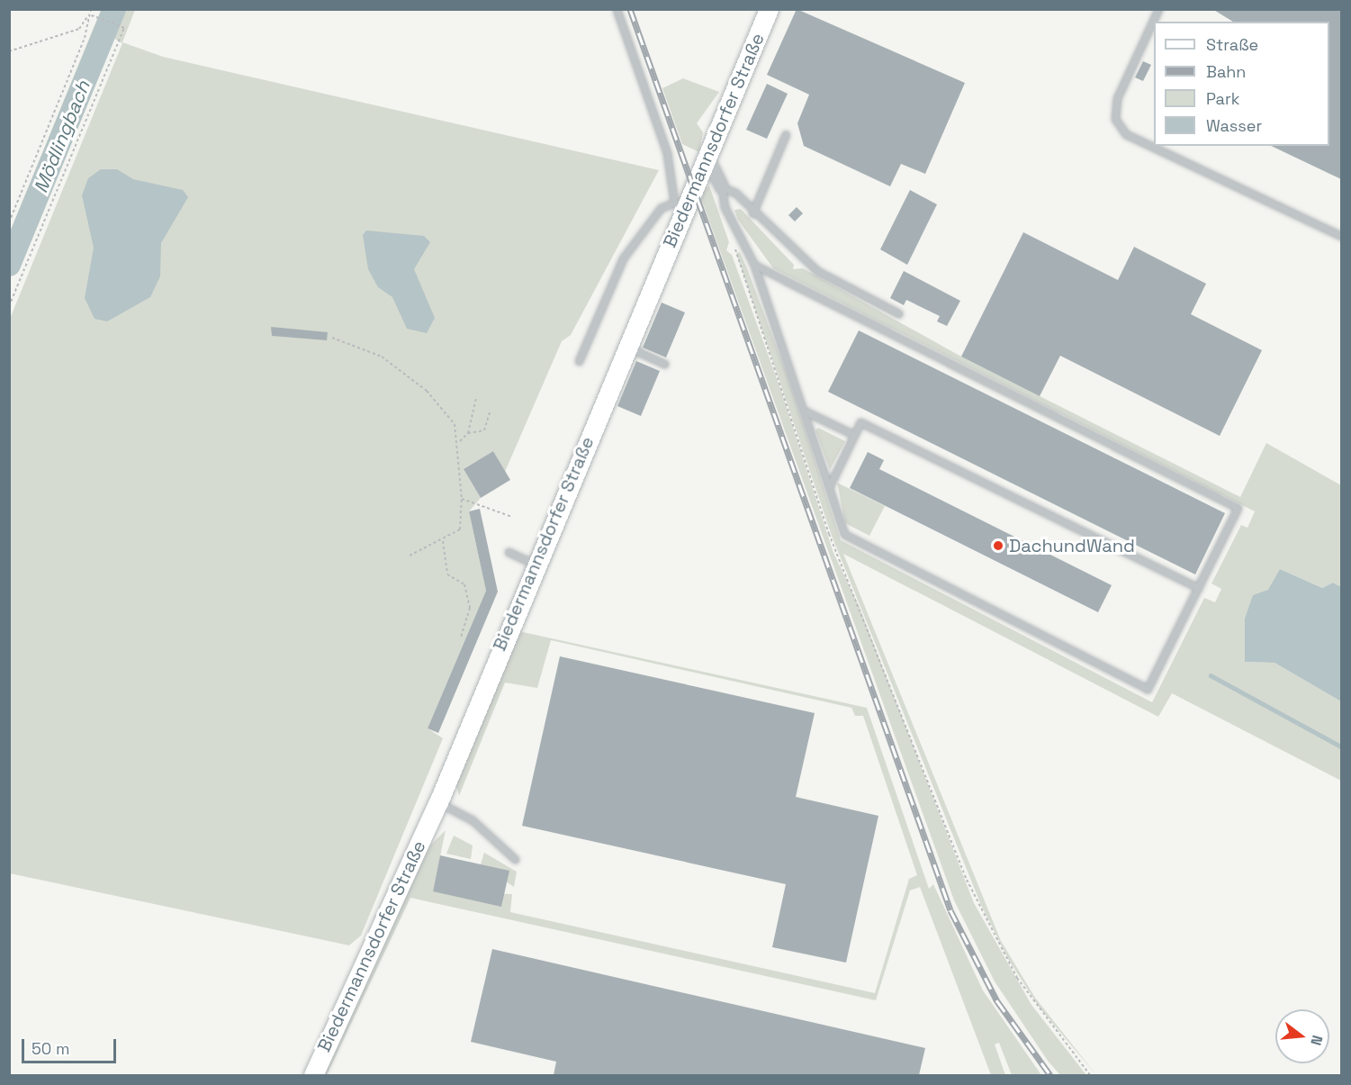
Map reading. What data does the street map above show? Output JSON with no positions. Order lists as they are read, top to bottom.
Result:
{
  "streets": {
    "main road": ["Biedermannsdorfer Straße"]
  },
  "water": ["Mödlingbach"],
  "places": ["DachundWand"],
  "legend": [
    "Straße",
    "Bahn",
    "Park",
    "Wasser"
  ],
  "scale_bar": "50 m",
  "north": "right"
}
